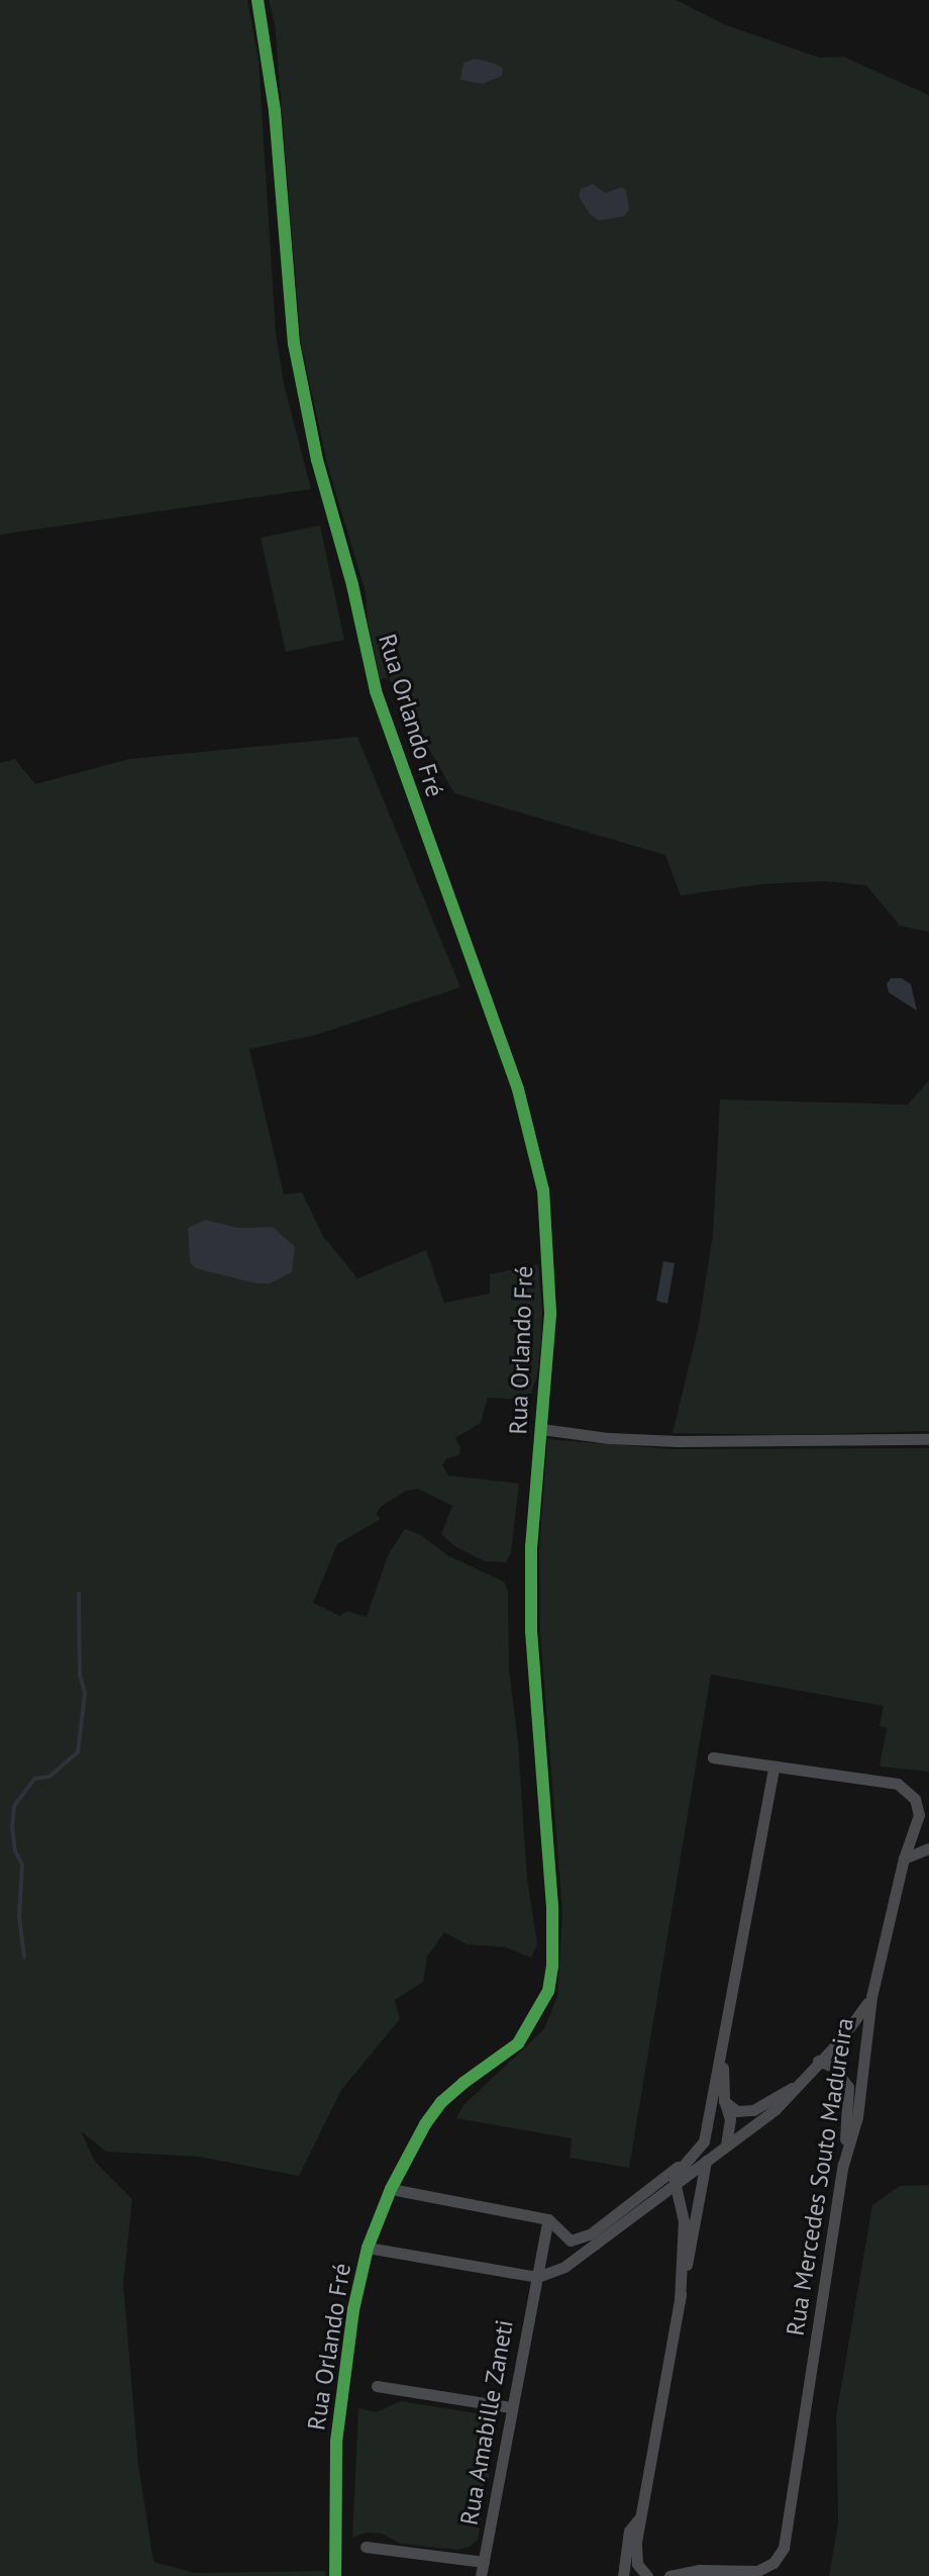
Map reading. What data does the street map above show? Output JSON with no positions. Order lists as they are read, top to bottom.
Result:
{
  "streets": {
    "street": ["Rua Orlando Fré", "Rua Mercedes Souto Madureira", "Rua Amabille Zaneti"]
  }
}
